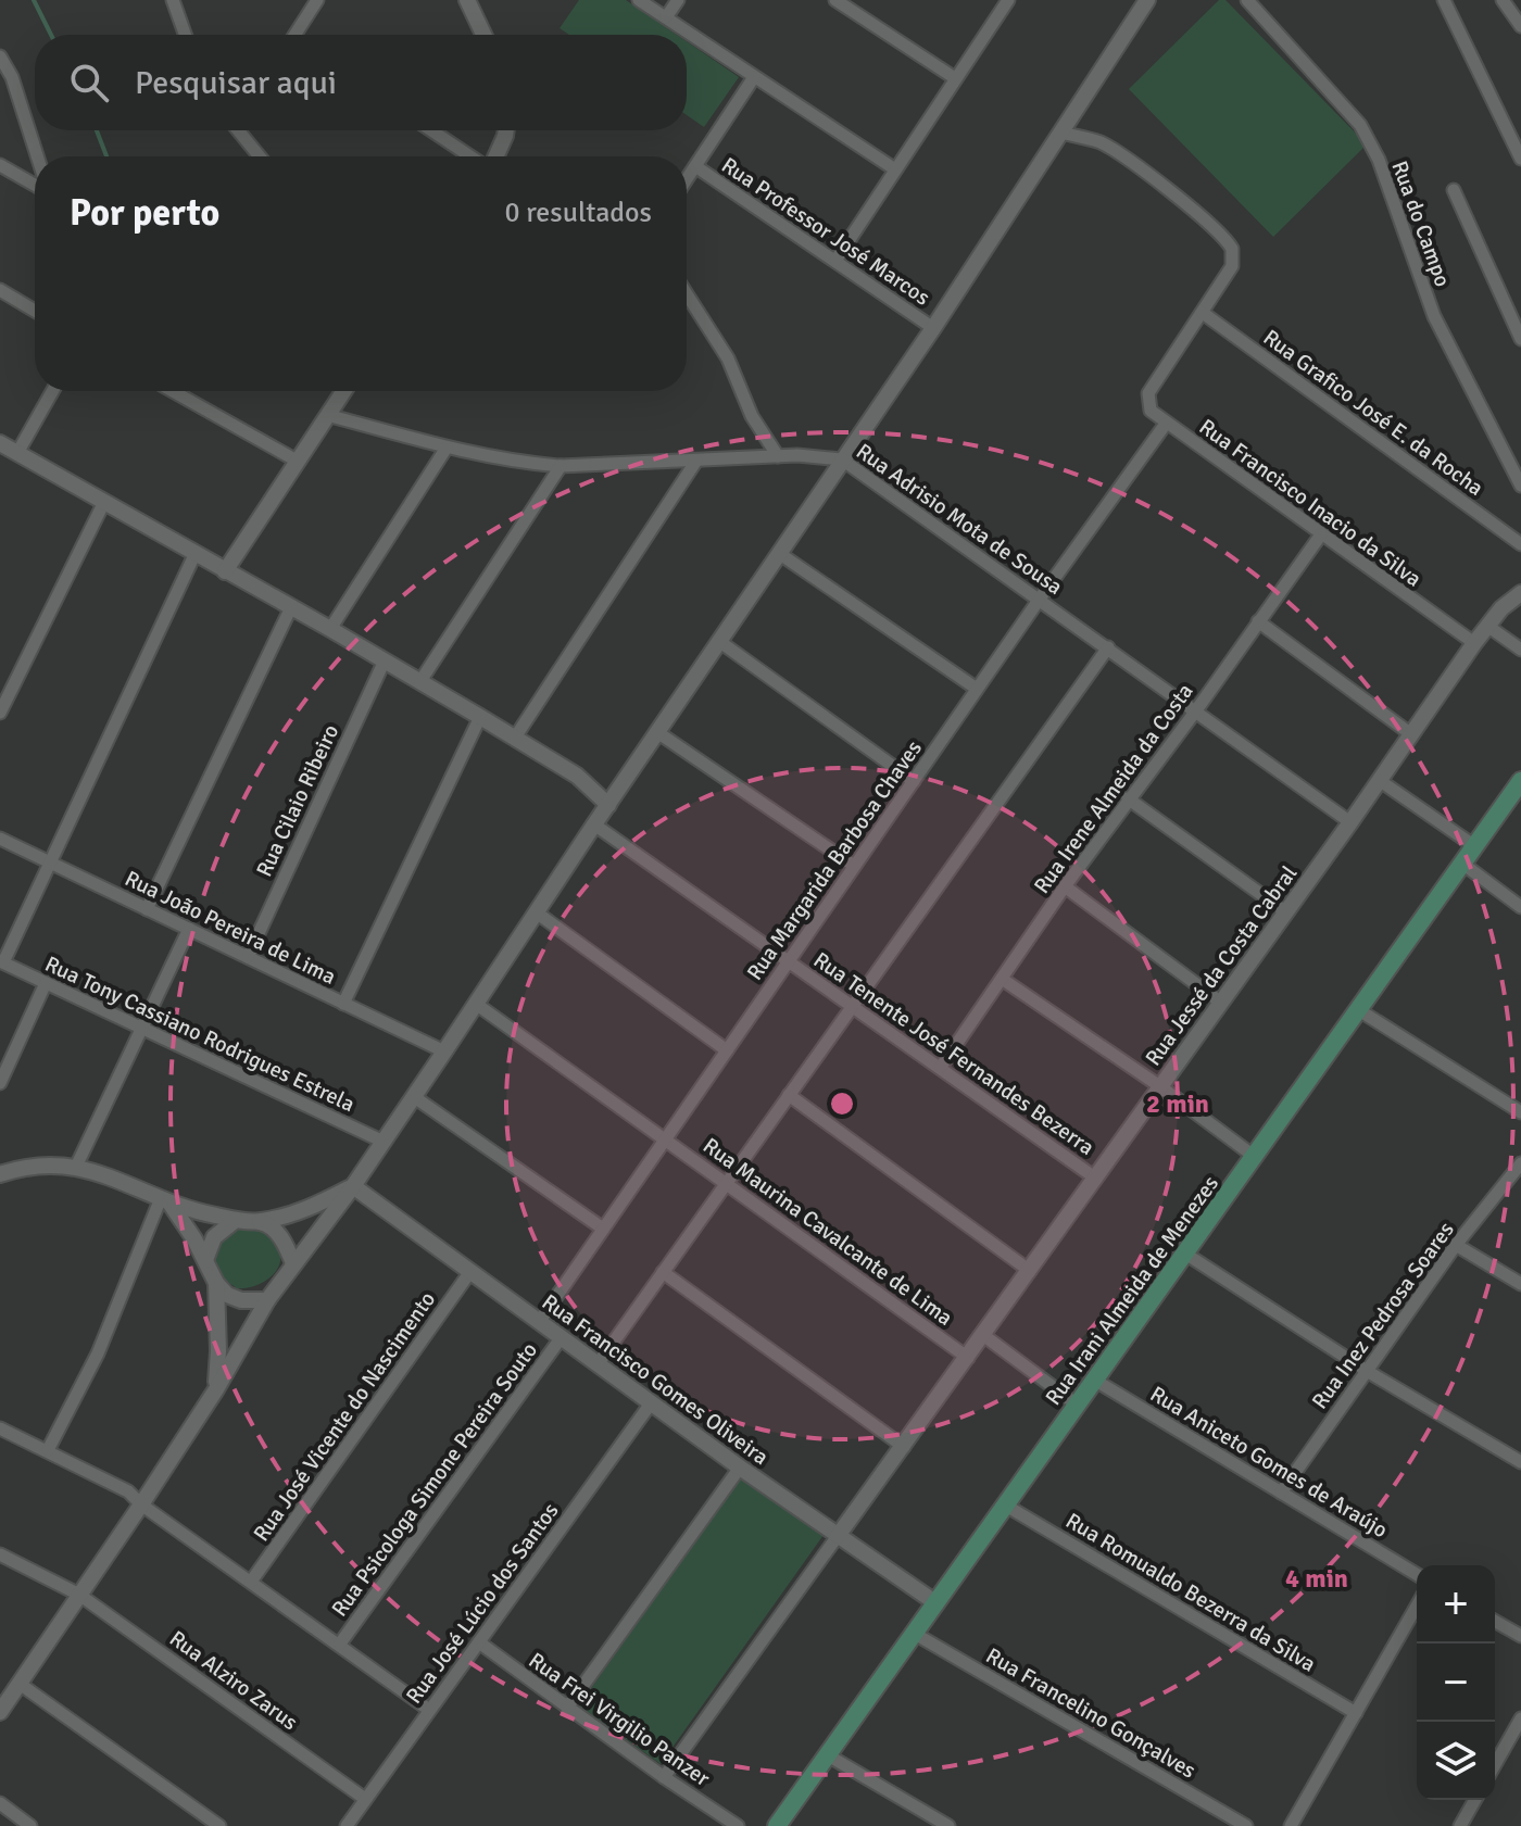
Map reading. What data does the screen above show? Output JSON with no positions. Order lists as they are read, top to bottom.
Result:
{
  "streets": {
    "main road": ["Rua Irani Almeida de Menezes"],
    "street": [
      "Rua do Campo",
      "Rua Professor José Marcos",
      "Rua Grafico José E. da Rocha",
      "Rua Francisco Inacio da Silva",
      "Rua Adrisio Mota de Sousa",
      "Rua Irene Almeida da Costa",
      "Rua Cilaio Ribeiro",
      "Rua Margarida Barbosa Chaves",
      "Rua João Pereira de Lima",
      "Rua Jessé da Costa Cabral",
      "Rua Tony Cassiano Rodrigues Estrela",
      "Rua Tenente José Fernandes Bezerra",
      "Rua Maurina Cavalcante de Lima",
      "Rua Inez Pedrosa Soares",
      "Rua Francisco Gomes Oliveira",
      "Rua José Vicente do Nascimento",
      "Rua Aniceto Gomes de Araújo",
      "Rua Psicologa Simone Pereira Souto",
      "Rua Romualdo Bezerra da Silva",
      "Rua José Lúcio dos Santos",
      "Rua Alziro Zarus",
      "Rua Francelino Gonçalves",
      "Rua Frei Virgilio Panzer"
    ]
  },
  "crossings": [
    ["Rua Grafico José E. da Rocha", "Rua Francisco Inacio da Silva"],
    ["Rua Francisco Inacio da Silva", "Rua Irene Almeida da Costa"],
    ["Rua Francisco Inacio da Silva", "Rua Margarida Barbosa Chaves"],
    ["Rua Francisco Inacio da Silva", "Rua Jessé da Costa Cabral"],
    ["Rua Adrisio Mota de Sousa", "Rua Irene Almeida da Costa"],
    ["Rua Adrisio Mota de Sousa", "Rua Margarida Barbosa Chaves"],
    ["Rua Adrisio Mota de Sousa", "Rua Jessé da Costa Cabral"],
    ["Rua Irene Almeida da Costa", "Rua Tenente José Fernandes Bezerra"],
    ["Rua Cilaio Ribeiro", "Rua João Pereira de Lima"],
    ["Rua Margarida Barbosa Chaves", "Rua Tenente José Fernandes Bezerra"],
    ["Rua Margarida Barbosa Chaves", "Rua Maurina Cavalcante de Lima"],
    ["Rua Margarida Barbosa Chaves", "Rua Francisco Gomes Oliveira"],
    ["Rua Jessé da Costa Cabral", "Rua Tenente José Fernandes Bezerra"],
    ["Rua Jessé da Costa Cabral", "Rua Maurina Cavalcante de Lima"],
    ["Rua Jessé da Costa Cabral", "Rua Francisco Gomes Oliveira"],
    ["Rua Irani Almeida de Menezes", "Rua Francisco Gomes Oliveira"],
    ["Rua Irani Almeida de Menezes", "Rua Aniceto Gomes de Araújo"],
    ["Rua Irani Almeida de Menezes", "Rua Romualdo Bezerra da Silva"],
    ["Rua Irani Almeida de Menezes", "Rua Francelino Gonçalves"],
    ["Rua Inez Pedrosa Soares", "Rua Aniceto Gomes de Araújo"],
    ["Rua Francisco Gomes Oliveira", "Rua José Vicente do Nascimento"],
    ["Rua Francisco Gomes Oliveira", "Rua Psicologa Simone Pereira Souto"],
    ["Rua Francisco Gomes Oliveira", "Rua José Lúcio dos Santos"],
    ["Rua José Lúcio dos Santos", "Rua Alziro Zarus"],
    ["Rua José Lúcio dos Santos", "Rua Frei Virgilio Panzer"]
  ],
  "page": {
    "search": "Pesquisar aqui",
    "heading": ["Por perto", "0 resultados"],
    "map_buttons": ["+", "−"]
  },
  "rings": ["2 min", "4 min"]
}
